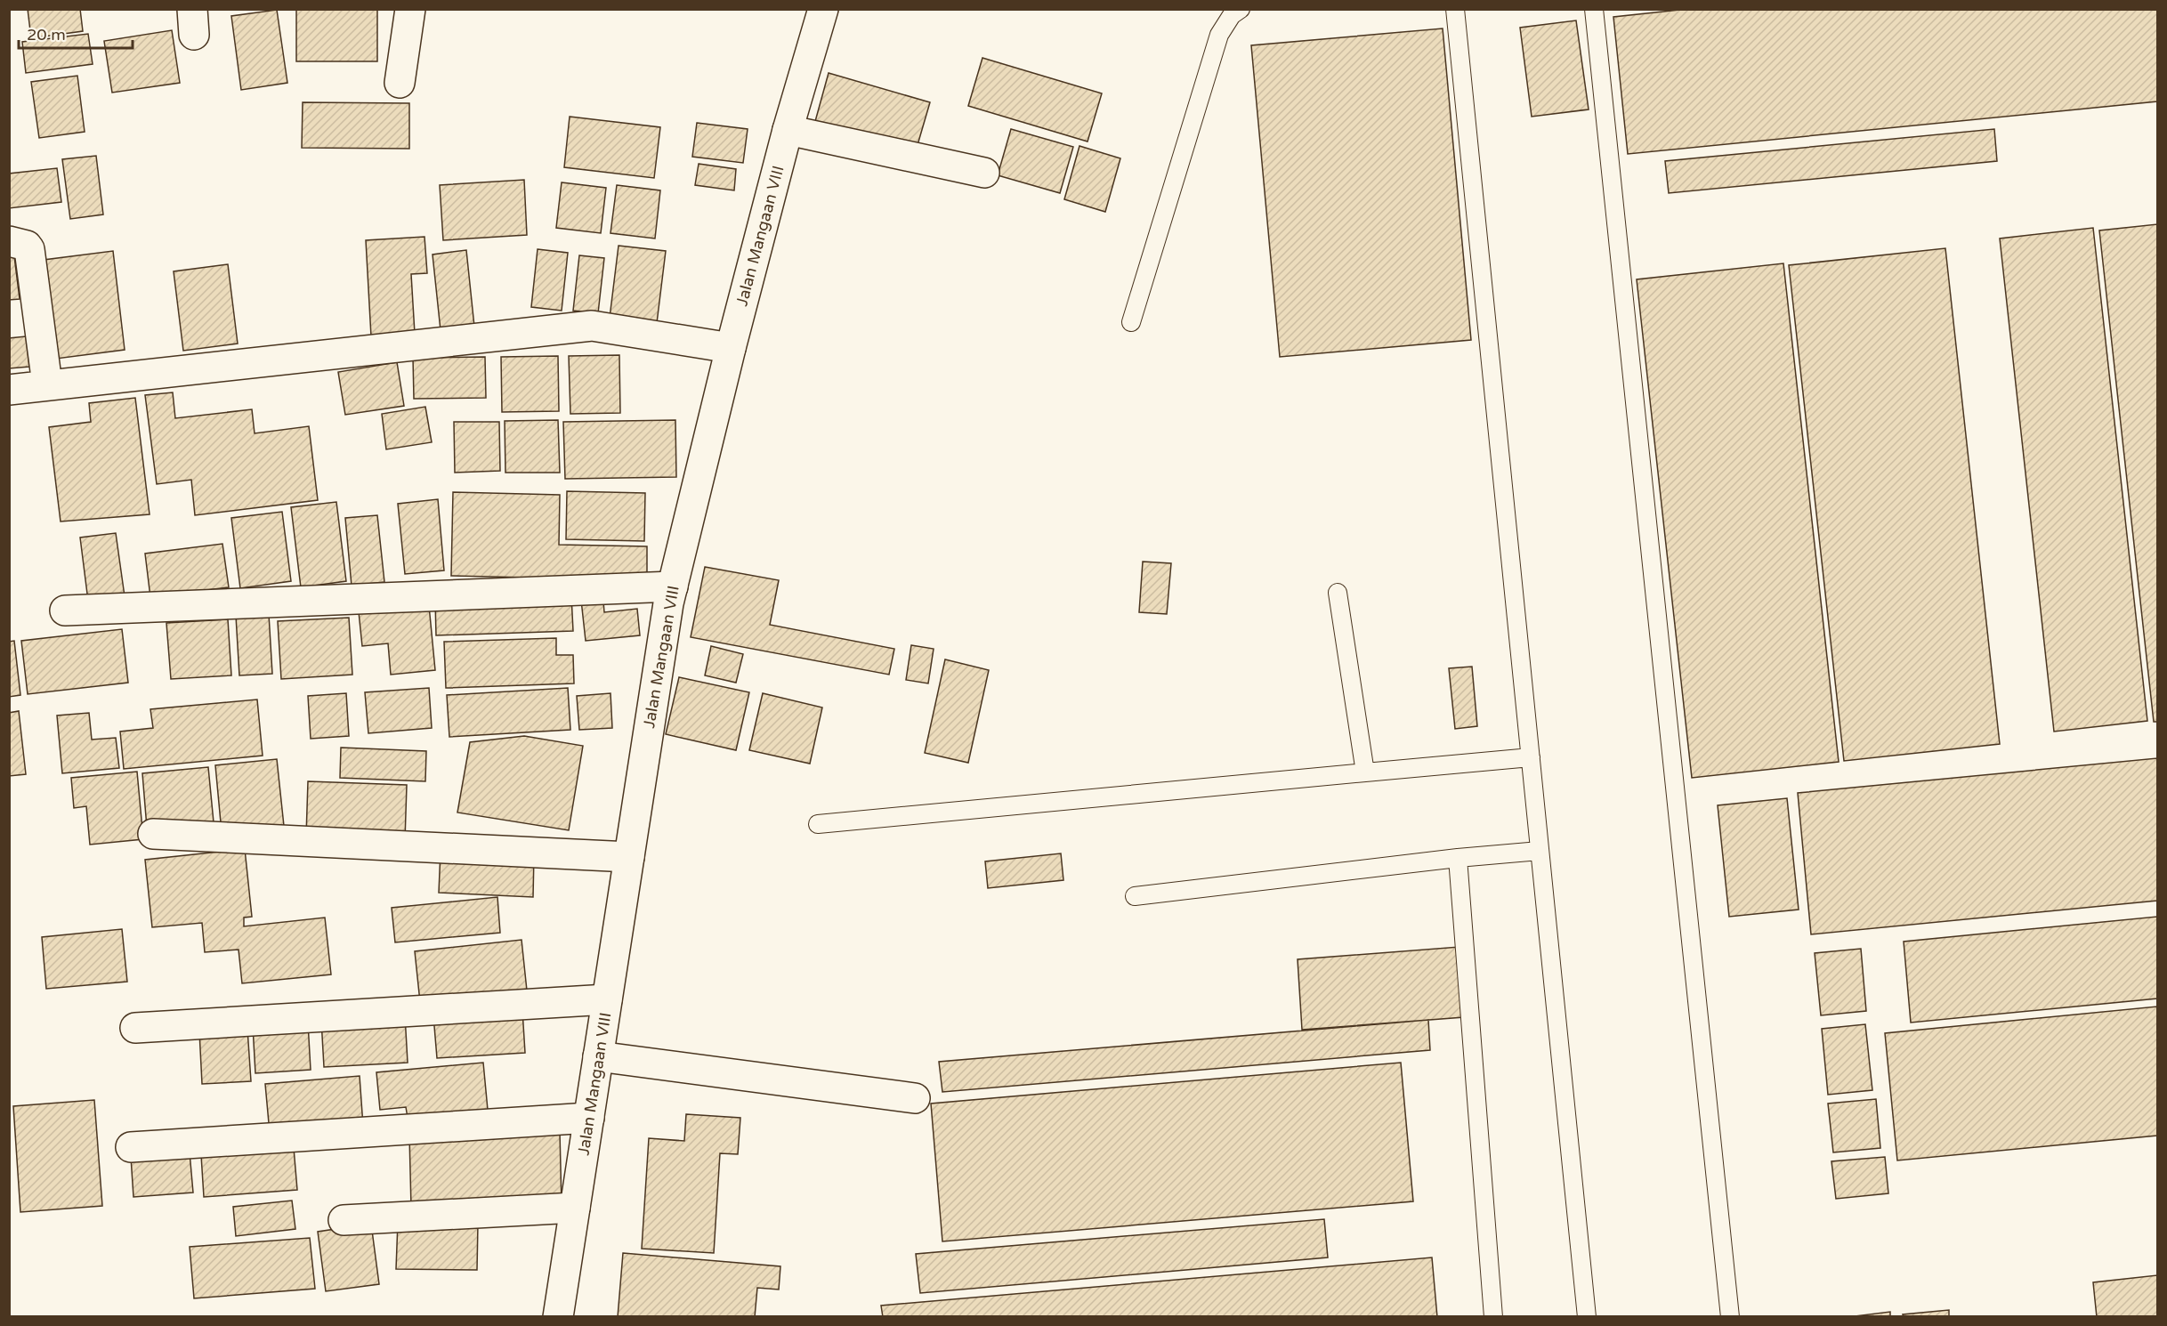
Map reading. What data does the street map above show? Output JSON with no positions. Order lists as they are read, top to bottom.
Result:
{
  "streets": {
    "street": ["Jalan Mangaan VIII"]
  },
  "scale_bar": "20 m"
}
